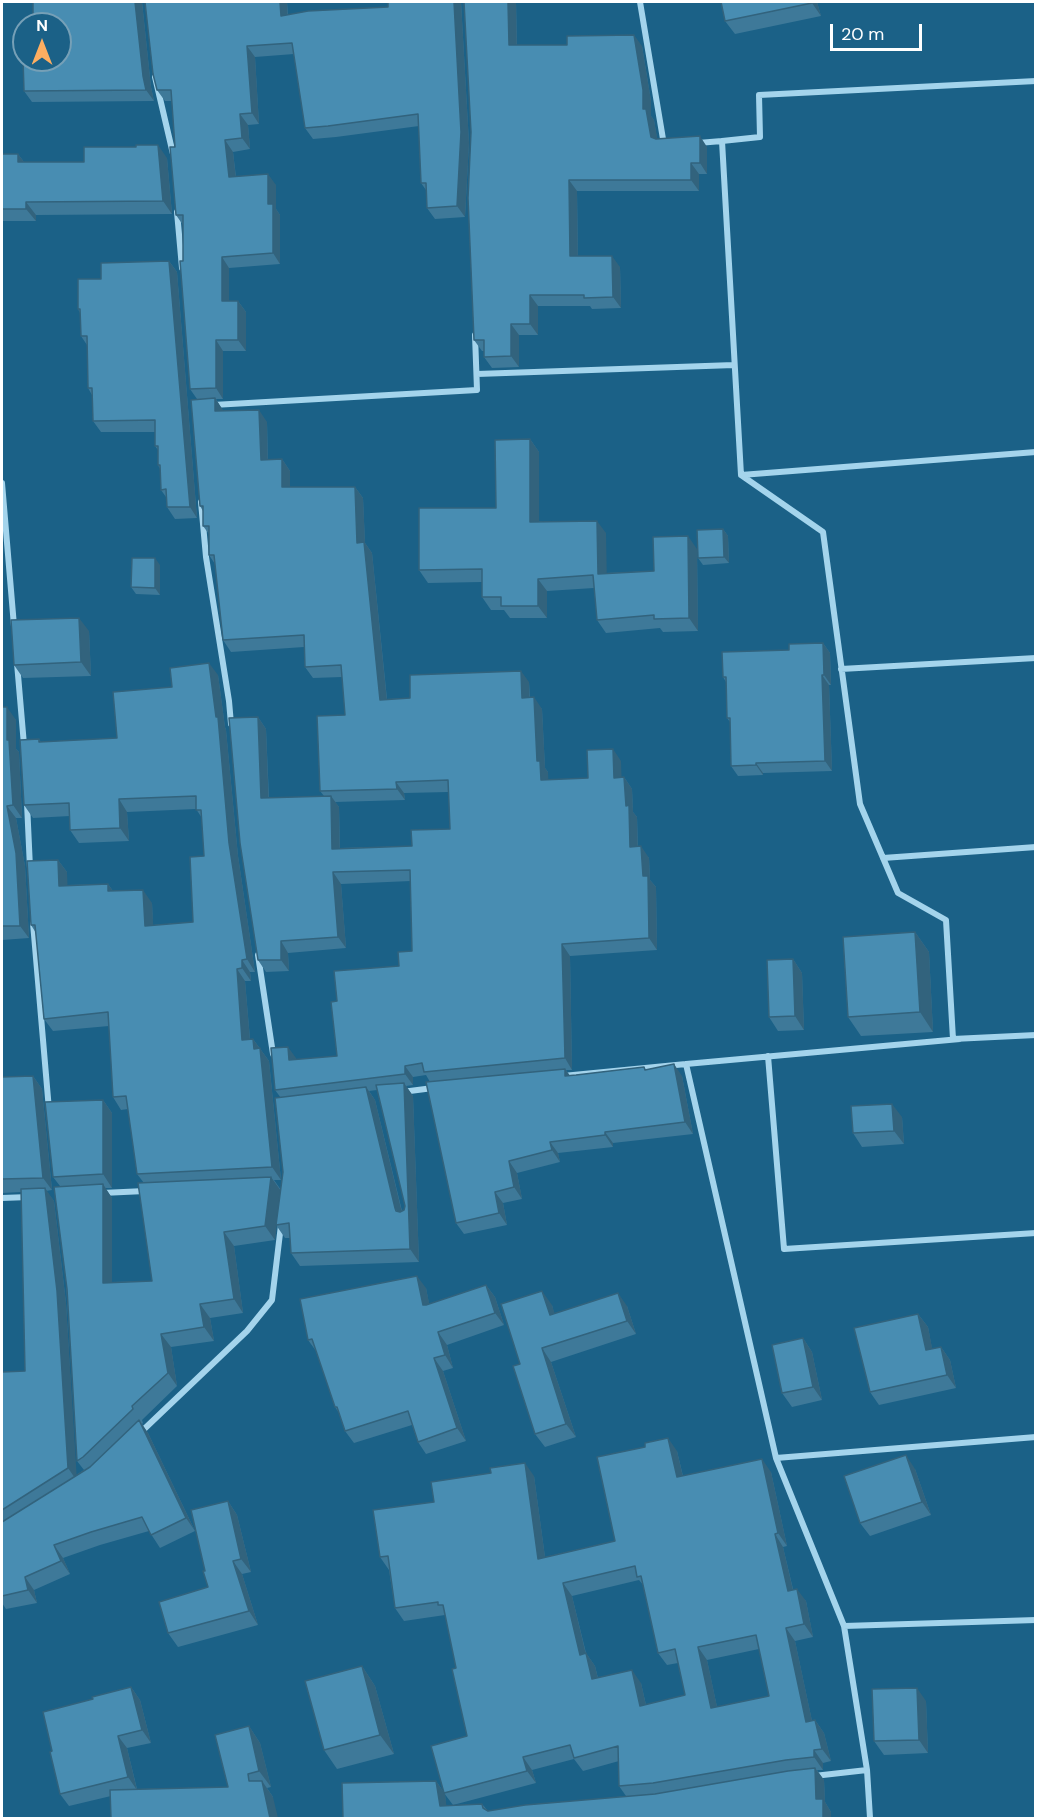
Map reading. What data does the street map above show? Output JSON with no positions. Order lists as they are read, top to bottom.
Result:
{
  "scale_bar": "20 m",
  "north": "top"
}
